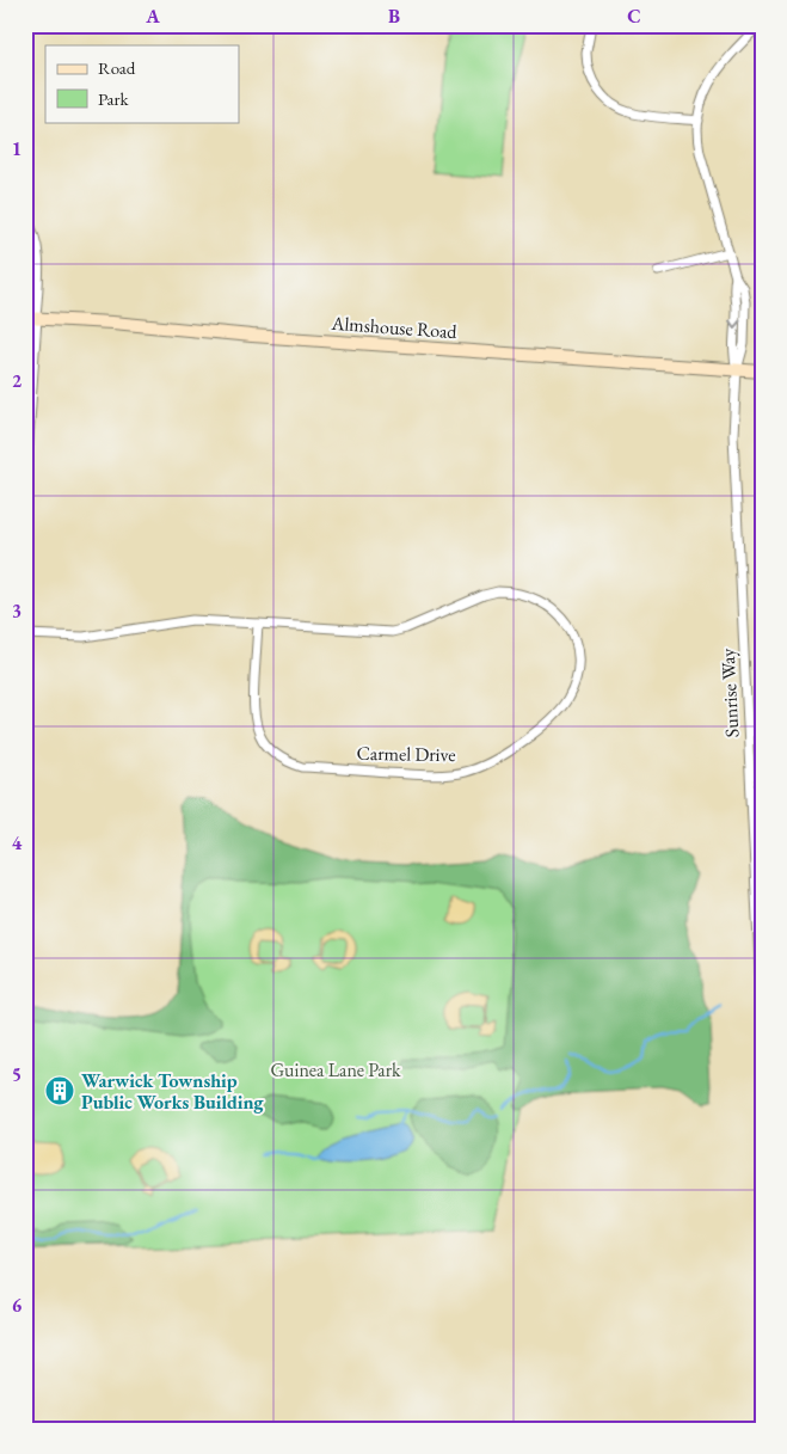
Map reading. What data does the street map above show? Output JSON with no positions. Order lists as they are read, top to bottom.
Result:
{
  "streets": {
    "main road": ["Almshouse Road"],
    "street": ["Sunrise Way", "Carmel Drive"]
  },
  "crossings": [
    ["Almshouse Road", "Sunrise Way"]
  ],
  "parks": ["Guinea Lane Park"],
  "places": {
    "building": ["Warwick Township Public Works Building"]
  },
  "legend": ["Road", "Park"],
  "grid": {
    "columns": ["A", "B", "C"],
    "rows": [
      "1",
      "2",
      "3",
      "4",
      "5",
      "6"
    ]
  }
}
